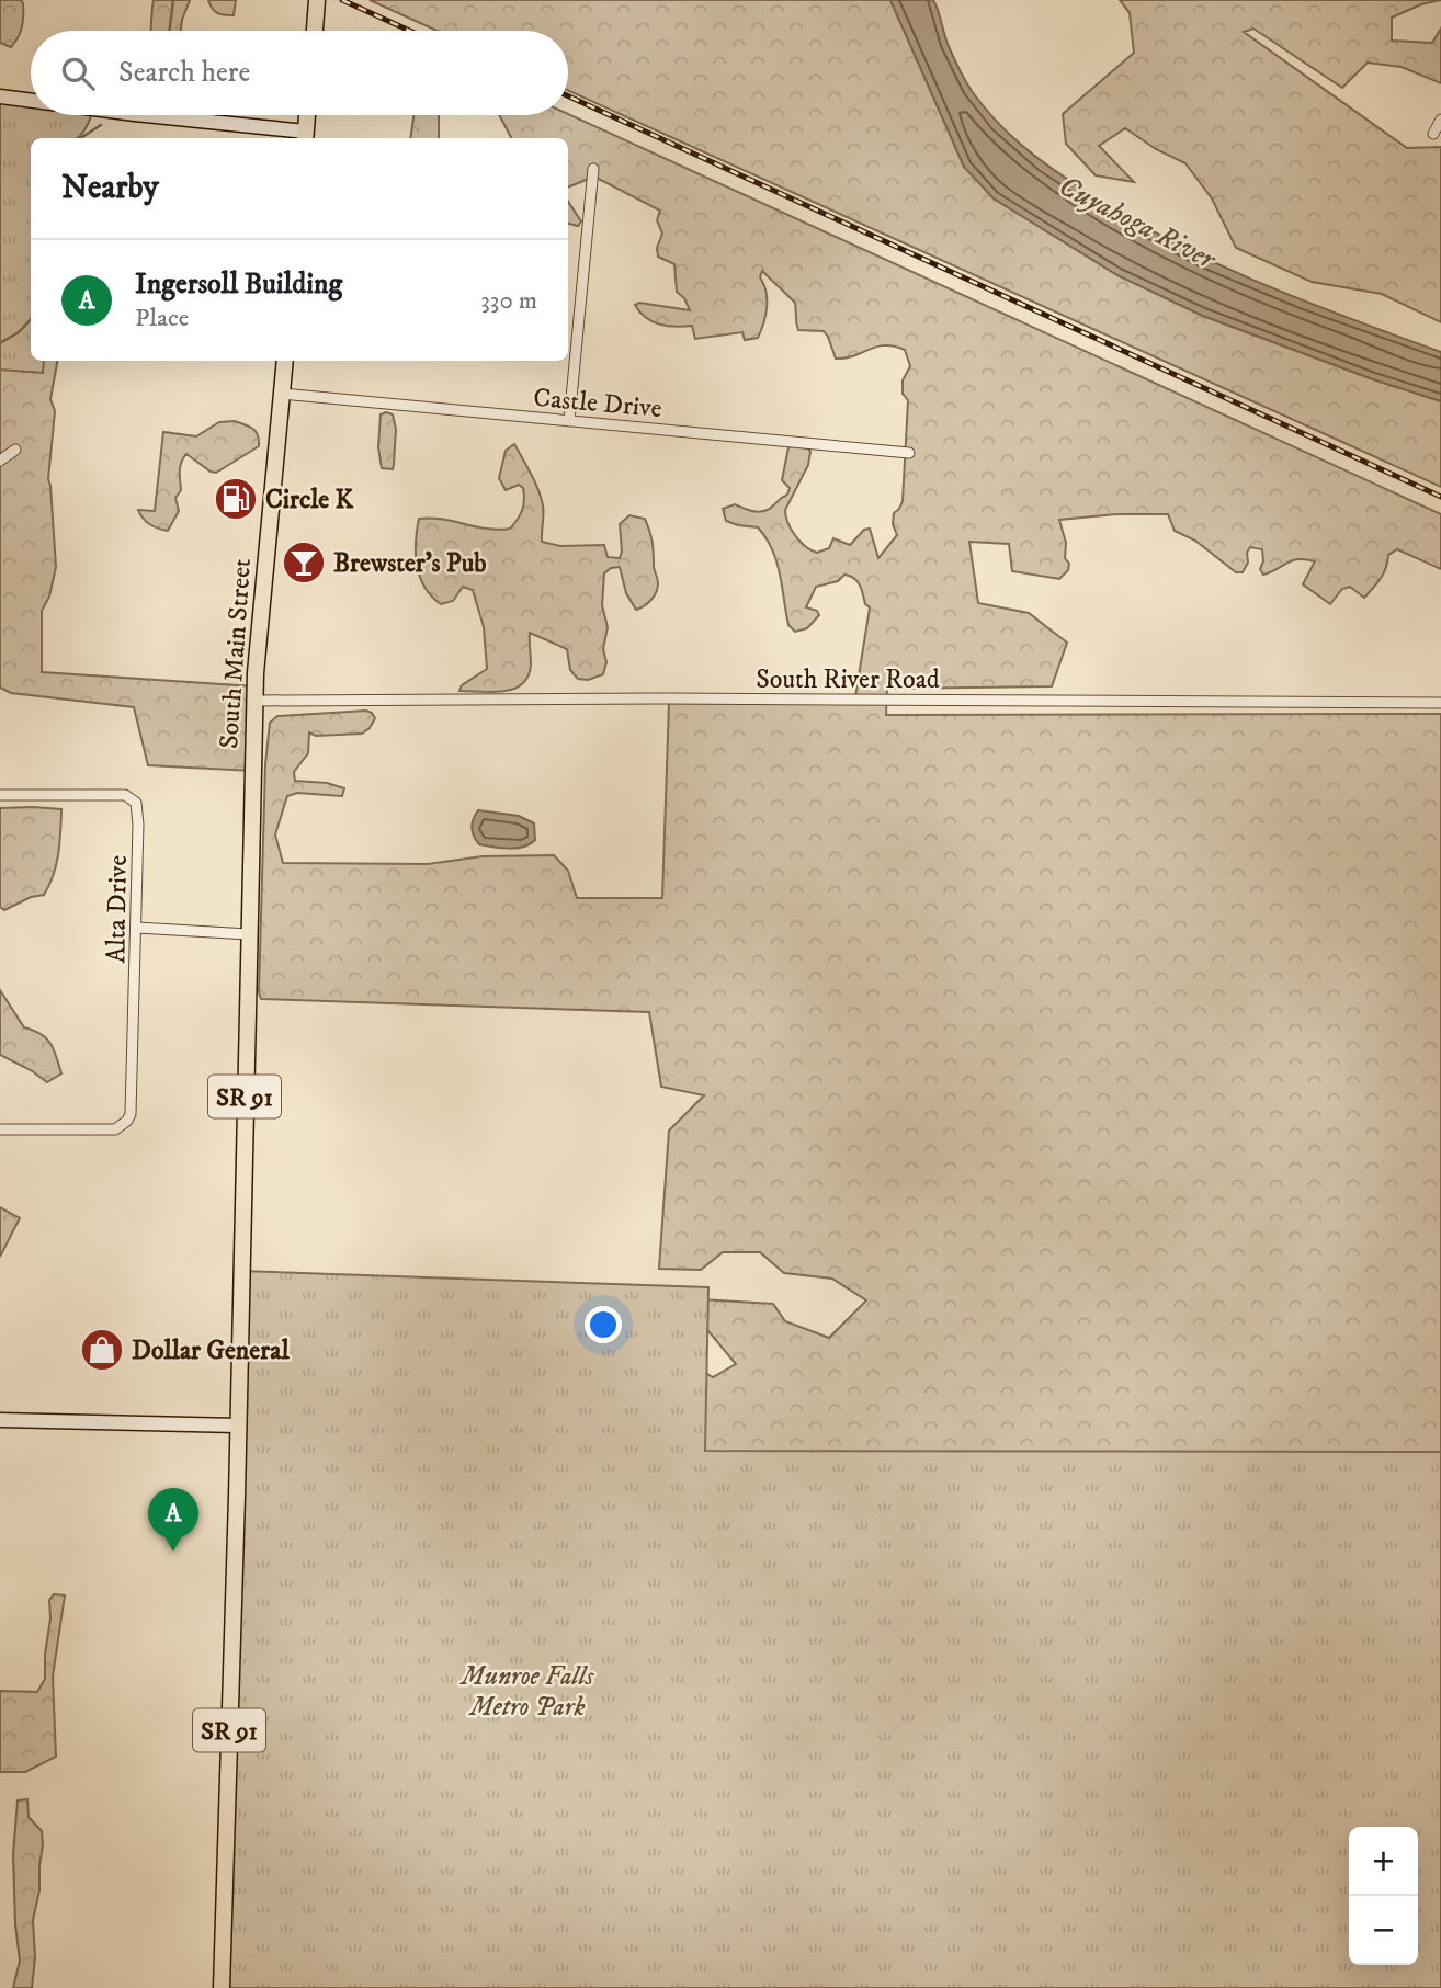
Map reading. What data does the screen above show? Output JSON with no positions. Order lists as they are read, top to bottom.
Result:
{
  "streets": {
    "main road": ["South Main Street", "SR 91"],
    "street": ["Castle Drive", "South River Road", "Alta Drive"]
  },
  "crossings": [
    ["Castle Drive", "South Main Street"],
    ["South Main Street", "South River Road"],
    ["South Main Street", "SR 91"]
  ],
  "water": ["Cuyahoga River"],
  "parks": ["Munroe Falls Metro Park"],
  "places": {
    "fuel station": ["Circle K"],
    "bar": ["Brewster's Pub"],
    "shop": ["Dollar General"]
  },
  "page": {
    "search": "Search here",
    "heading": "Nearby",
    "list": [
      {
        "mark": "A",
        "name": "Ingersoll Building",
        "note": "Place",
        "value": "330 m"
      }
    ],
    "pins": "A",
    "map_buttons": ["+", "−"]
  }
}
